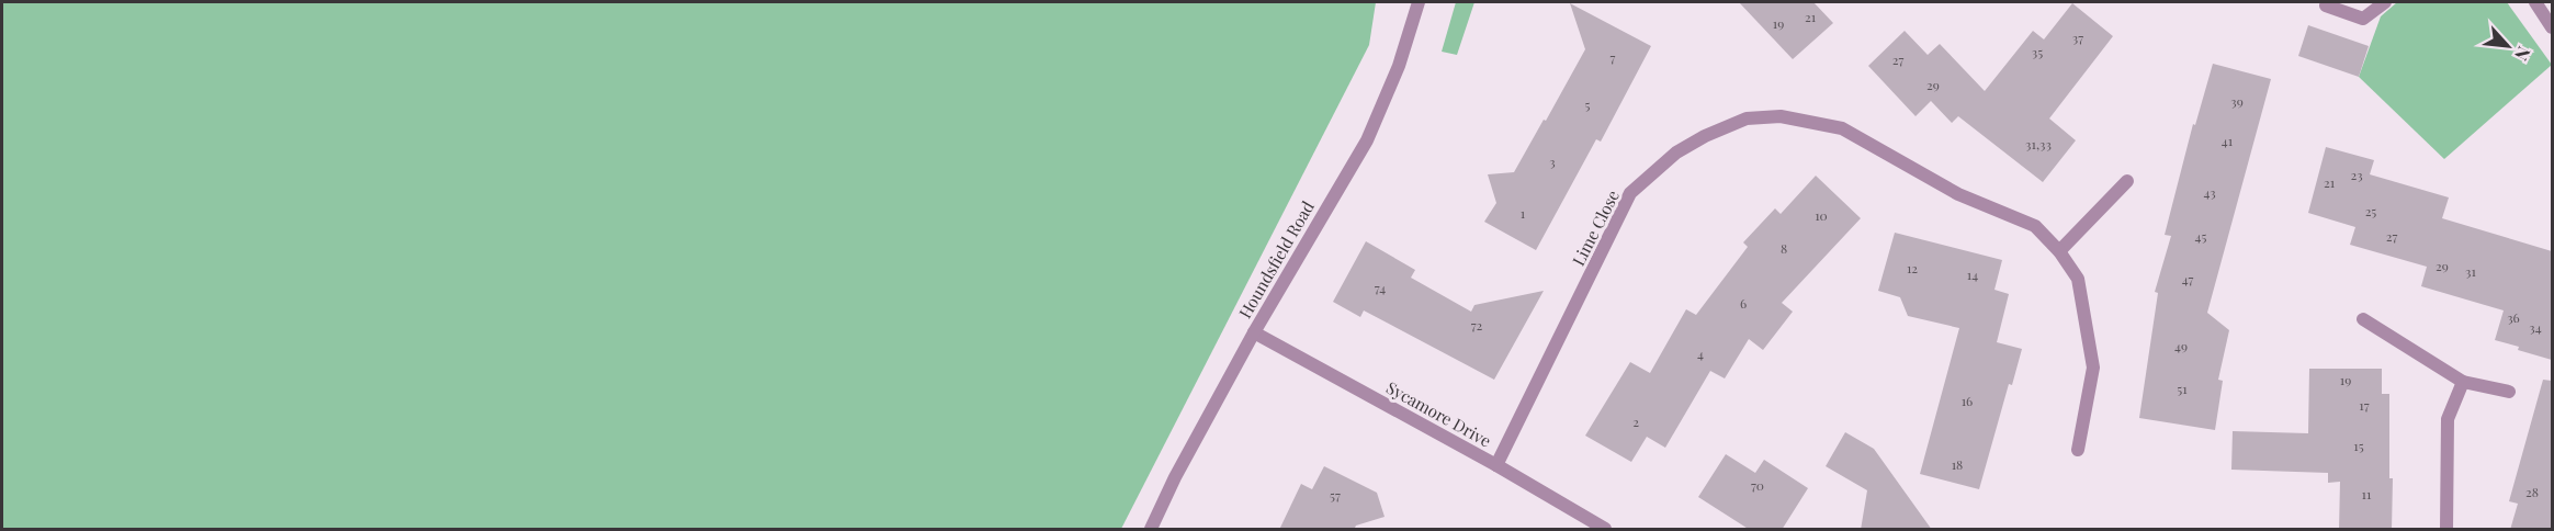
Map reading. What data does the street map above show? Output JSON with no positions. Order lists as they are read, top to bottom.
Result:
{
  "streets": {
    "street": ["Lime Close", "Houndsfield Road", "Sycamore Drive"]
  },
  "crossings": [
    ["Lime Close", "Sycamore Drive"],
    ["Houndsfield Road", "Sycamore Drive"]
  ],
  "house_numbers": [
    "21",
    "19",
    "37",
    "35",
    "7",
    "27",
    "29",
    "39",
    "5",
    "41",
    "31,33",
    "3",
    "23",
    "21",
    "43",
    "25",
    "1",
    "10",
    "45",
    "27",
    "8",
    "29",
    "12",
    "31",
    "14",
    "47",
    "74",
    "6",
    "36",
    "72",
    "34",
    "49",
    "4",
    "19",
    "51",
    "16",
    "17",
    "2",
    "15",
    "18",
    "70",
    "28",
    "11",
    "57"
  ],
  "north": "bottom right"
}
